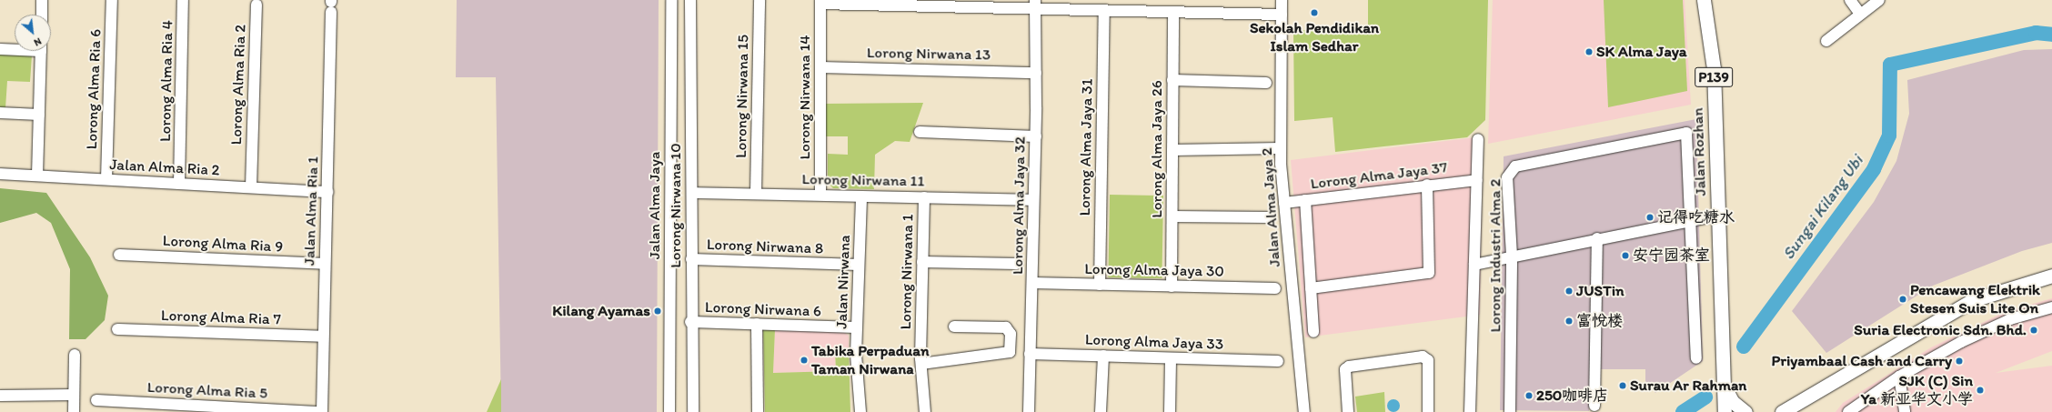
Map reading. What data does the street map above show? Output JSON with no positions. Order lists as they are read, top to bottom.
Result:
{
  "streets": {
    "main road": ["P139", "Jalan Rozhan"],
    "street": [
      "Lorong Nirwana 13",
      "Lorong Alma Ria 4",
      "Lorong Alma Ria 2",
      "Lorong Alma Ria 6",
      "Lorong Nirwana 15",
      "Lorong Nirwana 14",
      "Lorong Alma Jaya 31",
      "Lorong Alma Jaya 26",
      "Jalan Alma Ria 2",
      "Lorong Alma Jaya 37",
      "Lorong Nirwana 11",
      "Jalan Alma Jaya",
      "Lorong Nirwana 10",
      "Lorong Alma Jaya 32",
      "Jalan Alma Jaya 2",
      "Jalan Alma Ria 1",
      "Lorong Alma Ria 9",
      "Lorong Nirwana 8",
      "Lorong Industri Alma 2",
      "Lorong Alma Jaya 30",
      "Lorong Nirwana 1",
      "Jalan Nirwana",
      "Lorong Nirwana 6",
      "Lorong Alma Ria 7",
      "Lorong Alma Jaya 33",
      "Lorong Alma Ria 5"
    ]
  },
  "crossings": [
    ["Lorong Nirwana 13", "Lorong Nirwana 14"],
    ["Lorong Nirwana 13", "Lorong Alma Jaya 32"],
    ["Lorong Alma Ria 4", "Jalan Alma Ria 2"],
    ["Lorong Alma Ria 2", "Jalan Alma Ria 2"],
    ["Lorong Alma Ria 6", "Jalan Alma Ria 2"],
    ["Lorong Nirwana 15", "Lorong Nirwana 11"],
    ["Lorong Nirwana 14", "Lorong Nirwana 11"],
    ["Lorong Alma Jaya 31", "Lorong Alma Jaya 30"],
    ["Lorong Alma Jaya 26", "Lorong Alma Jaya 30"],
    ["Jalan Rozhan", "Lorong Industri Alma 2"],
    ["Jalan Alma Ria 2", "Jalan Alma Ria 1"],
    ["Lorong Alma Jaya 37", "Jalan Alma Jaya 2"],
    ["Lorong Nirwana 11", "Lorong Nirwana 10"],
    ["Lorong Nirwana 11", "Lorong Alma Jaya 32"],
    ["Lorong Nirwana 11", "Lorong Nirwana 1"],
    ["Lorong Nirwana 11", "Jalan Nirwana"],
    ["Lorong Nirwana 10", "Lorong Nirwana 8"],
    ["Lorong Nirwana 10", "Lorong Nirwana 6"],
    ["Lorong Alma Jaya 32", "Lorong Alma Jaya 30"],
    ["Lorong Alma Jaya 32", "Lorong Alma Jaya 33"],
    ["Jalan Alma Ria 1", "Lorong Alma Ria 9"],
    ["Jalan Alma Ria 1", "Lorong Alma Ria 7"],
    ["Lorong Nirwana 8", "Jalan Nirwana"],
    ["Jalan Nirwana", "Lorong Nirwana 6"]
  ],
  "water": ["Sungai Kilang Ubi"],
  "places": [
    "Sekolah Pendidikan Islam Sedhar",
    "SK Alma Jaya",
    "记得吃糖水",
    "安宁园茶室",
    "JUSTin",
    "Pencawang Elektrik Stesen Suis Lite On",
    "Kilang Ayamas",
    "富悦楼",
    "Suria Electronic Sdn. Bhd.",
    "Tabika Perpaduan Taman Nirwana",
    "Priyambaal Cash and Carry",
    "Surau Ar Rahman",
    "SJK (C) Sin Ya 新亚华文小学",
    "250咖啡店"
  ],
  "north": "bottom right"
}
